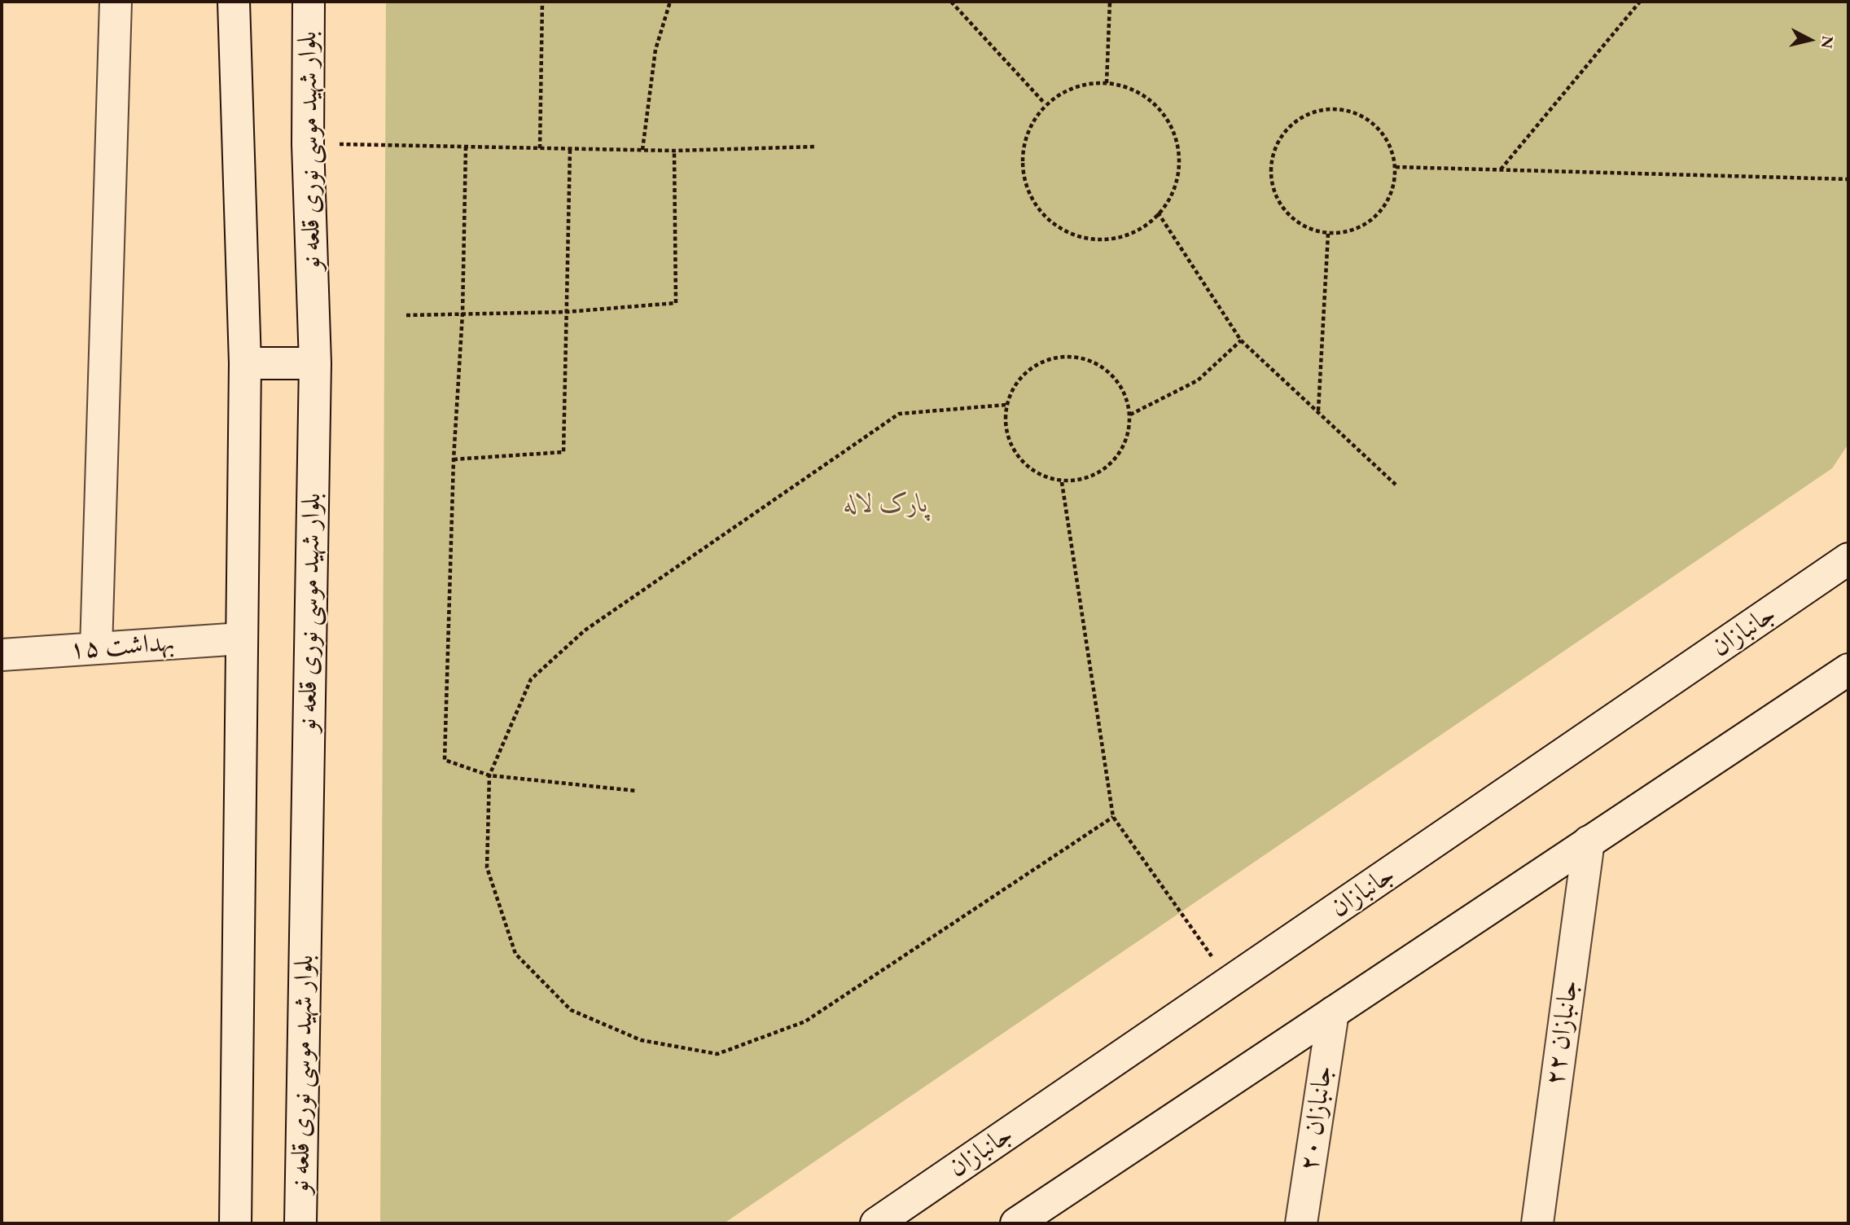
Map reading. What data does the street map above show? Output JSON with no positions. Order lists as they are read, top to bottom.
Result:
{
  "streets": {
    "main road": [
      "بلوار شهید موسی نوری قلعه نو",
      "جانبازان",
      "بهداشت ۱۵",
      "جانبازان ۲۲",
      "جانبازان ۲۰"
    ]
  },
  "parks": ["پارک لاله"],
  "north": "right"
}
